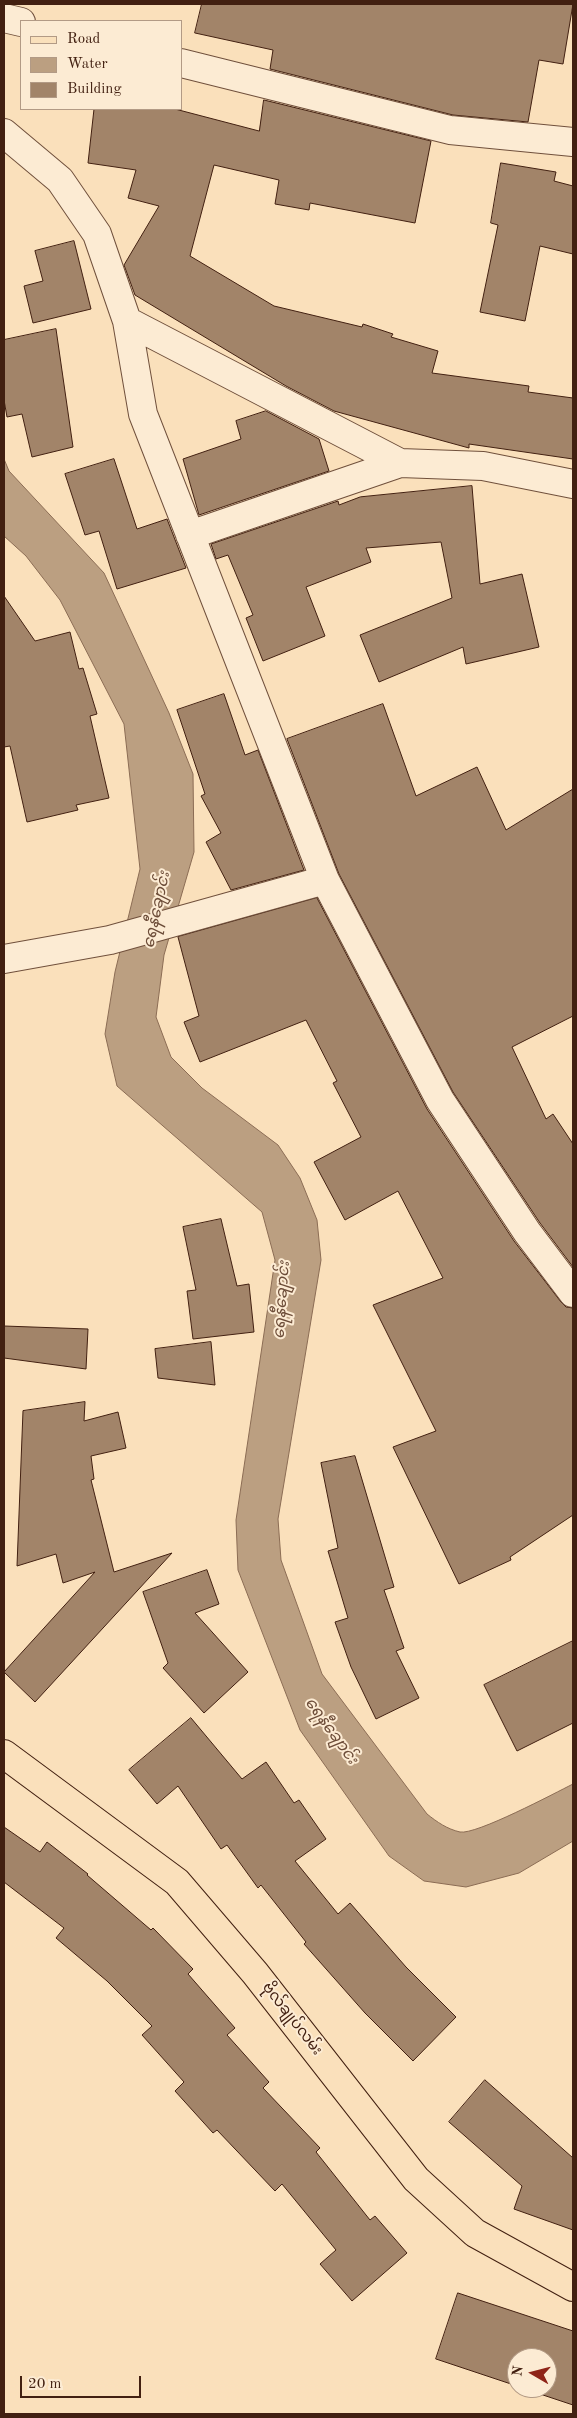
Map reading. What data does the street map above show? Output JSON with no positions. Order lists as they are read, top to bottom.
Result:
{
  "streets": {
    "main road": ["ဗိုလ်‌ချုပ်‌လမ်း"]
  },
  "water": ["ရေနီချောင်း"],
  "legend": ["Road", "Water", "Building"],
  "scale_bar": "20 m",
  "north": "left"
}
